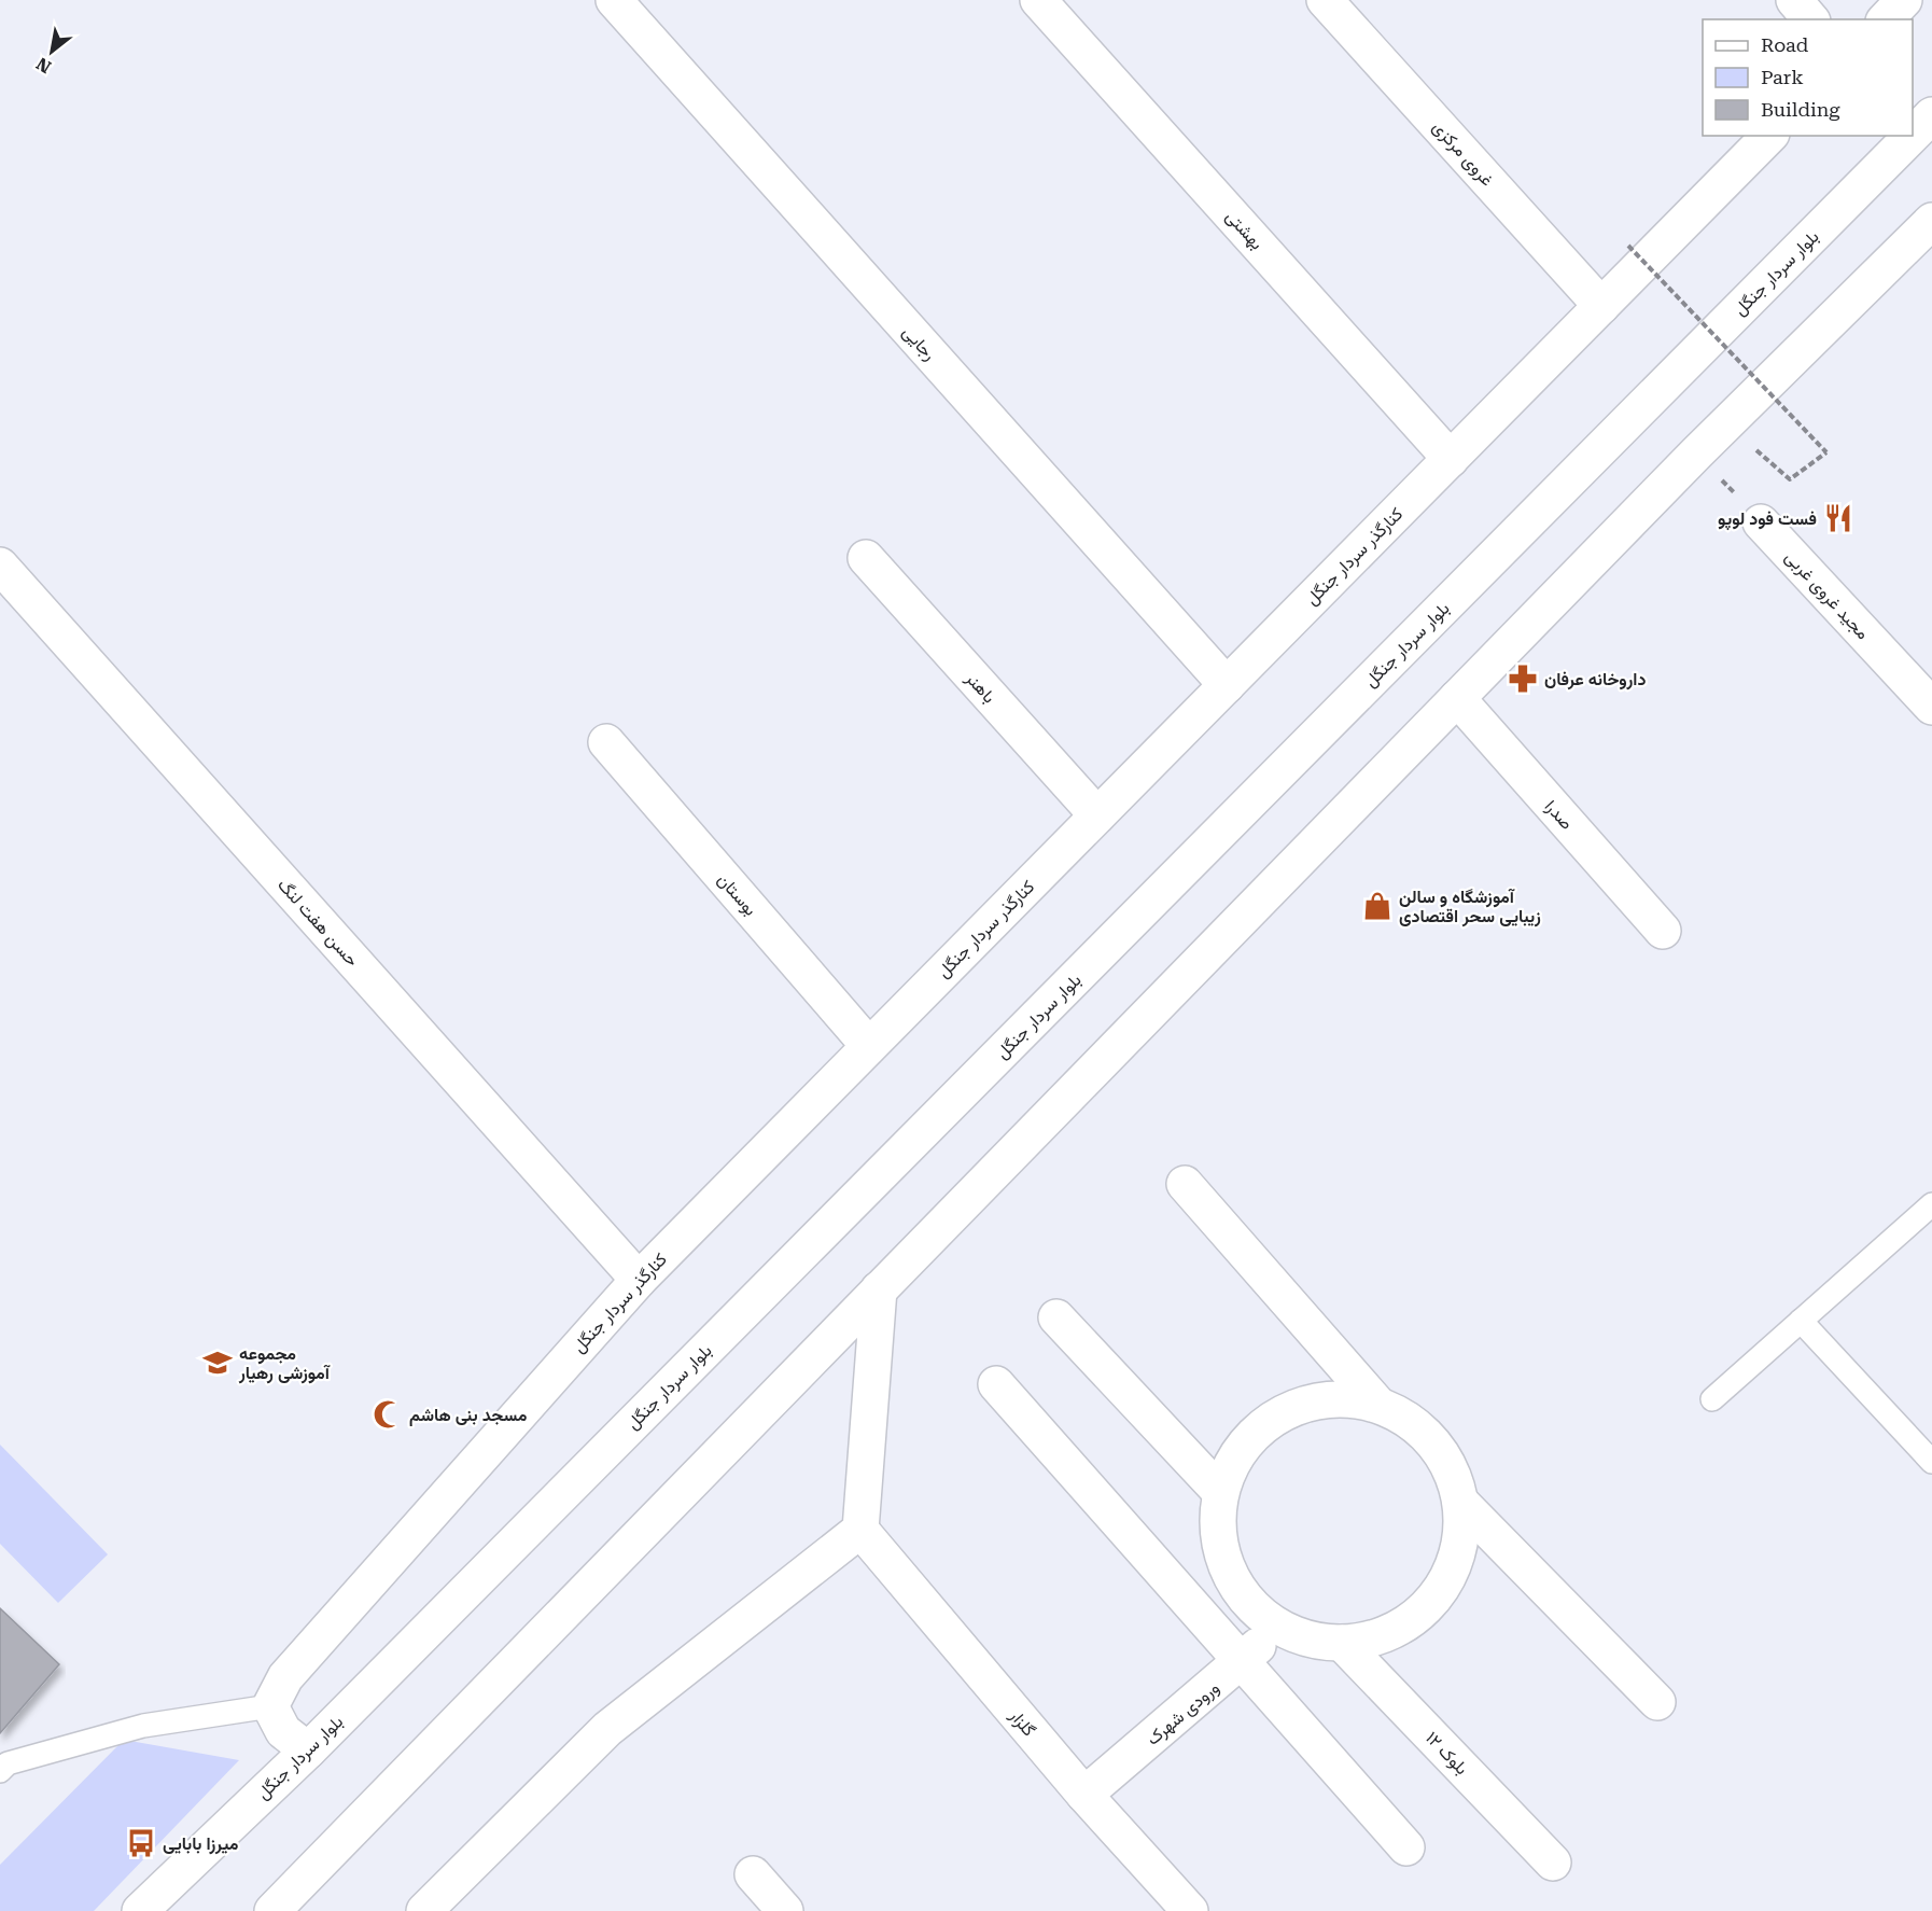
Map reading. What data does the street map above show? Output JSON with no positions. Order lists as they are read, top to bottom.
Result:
{
  "streets": {
    "street": [
      "غروی مرکزی",
      "بهشتی",
      "بلوار سردار جنگل",
      "رجایی",
      "کنارگذر سردار جنگل",
      "مجید غروی غربی",
      "باهنر",
      "صدرا",
      "بوستان",
      "حسن هفت لنگ",
      "ورودی شهرک",
      "گلزار",
      "بلوک ۱۲"
    ]
  },
  "crossings": [
    ["غروی مرکزی", "کنارگذر سردار جنگل"],
    ["بهشتی", "کنارگذر سردار جنگل"],
    ["رجایی", "کنارگذر سردار جنگل"],
    ["کنارگذر سردار جنگل", "باهنر"],
    ["کنارگذر سردار جنگل", "بوستان"],
    ["کنارگذر سردار جنگل", "حسن هفت لنگ"],
    ["ورودی شهرک", "گلزار"]
  ],
  "places": {
    "restaurant": ["فست فود لوپو"],
    "pharmacy": ["داروخانه عرفان"],
    "shop": ["آموزشگاه و سالن زیبایی سحر اقتصادی"],
    "school or university": ["مجموعه آموزشی رهیار"],
    "mosque": ["مسجد بنی هاشم"],
    "bus stop": ["میرزا بابایی"]
  },
  "legend": ["Road", "Park", "Building"],
  "north": "bottom left"
}
